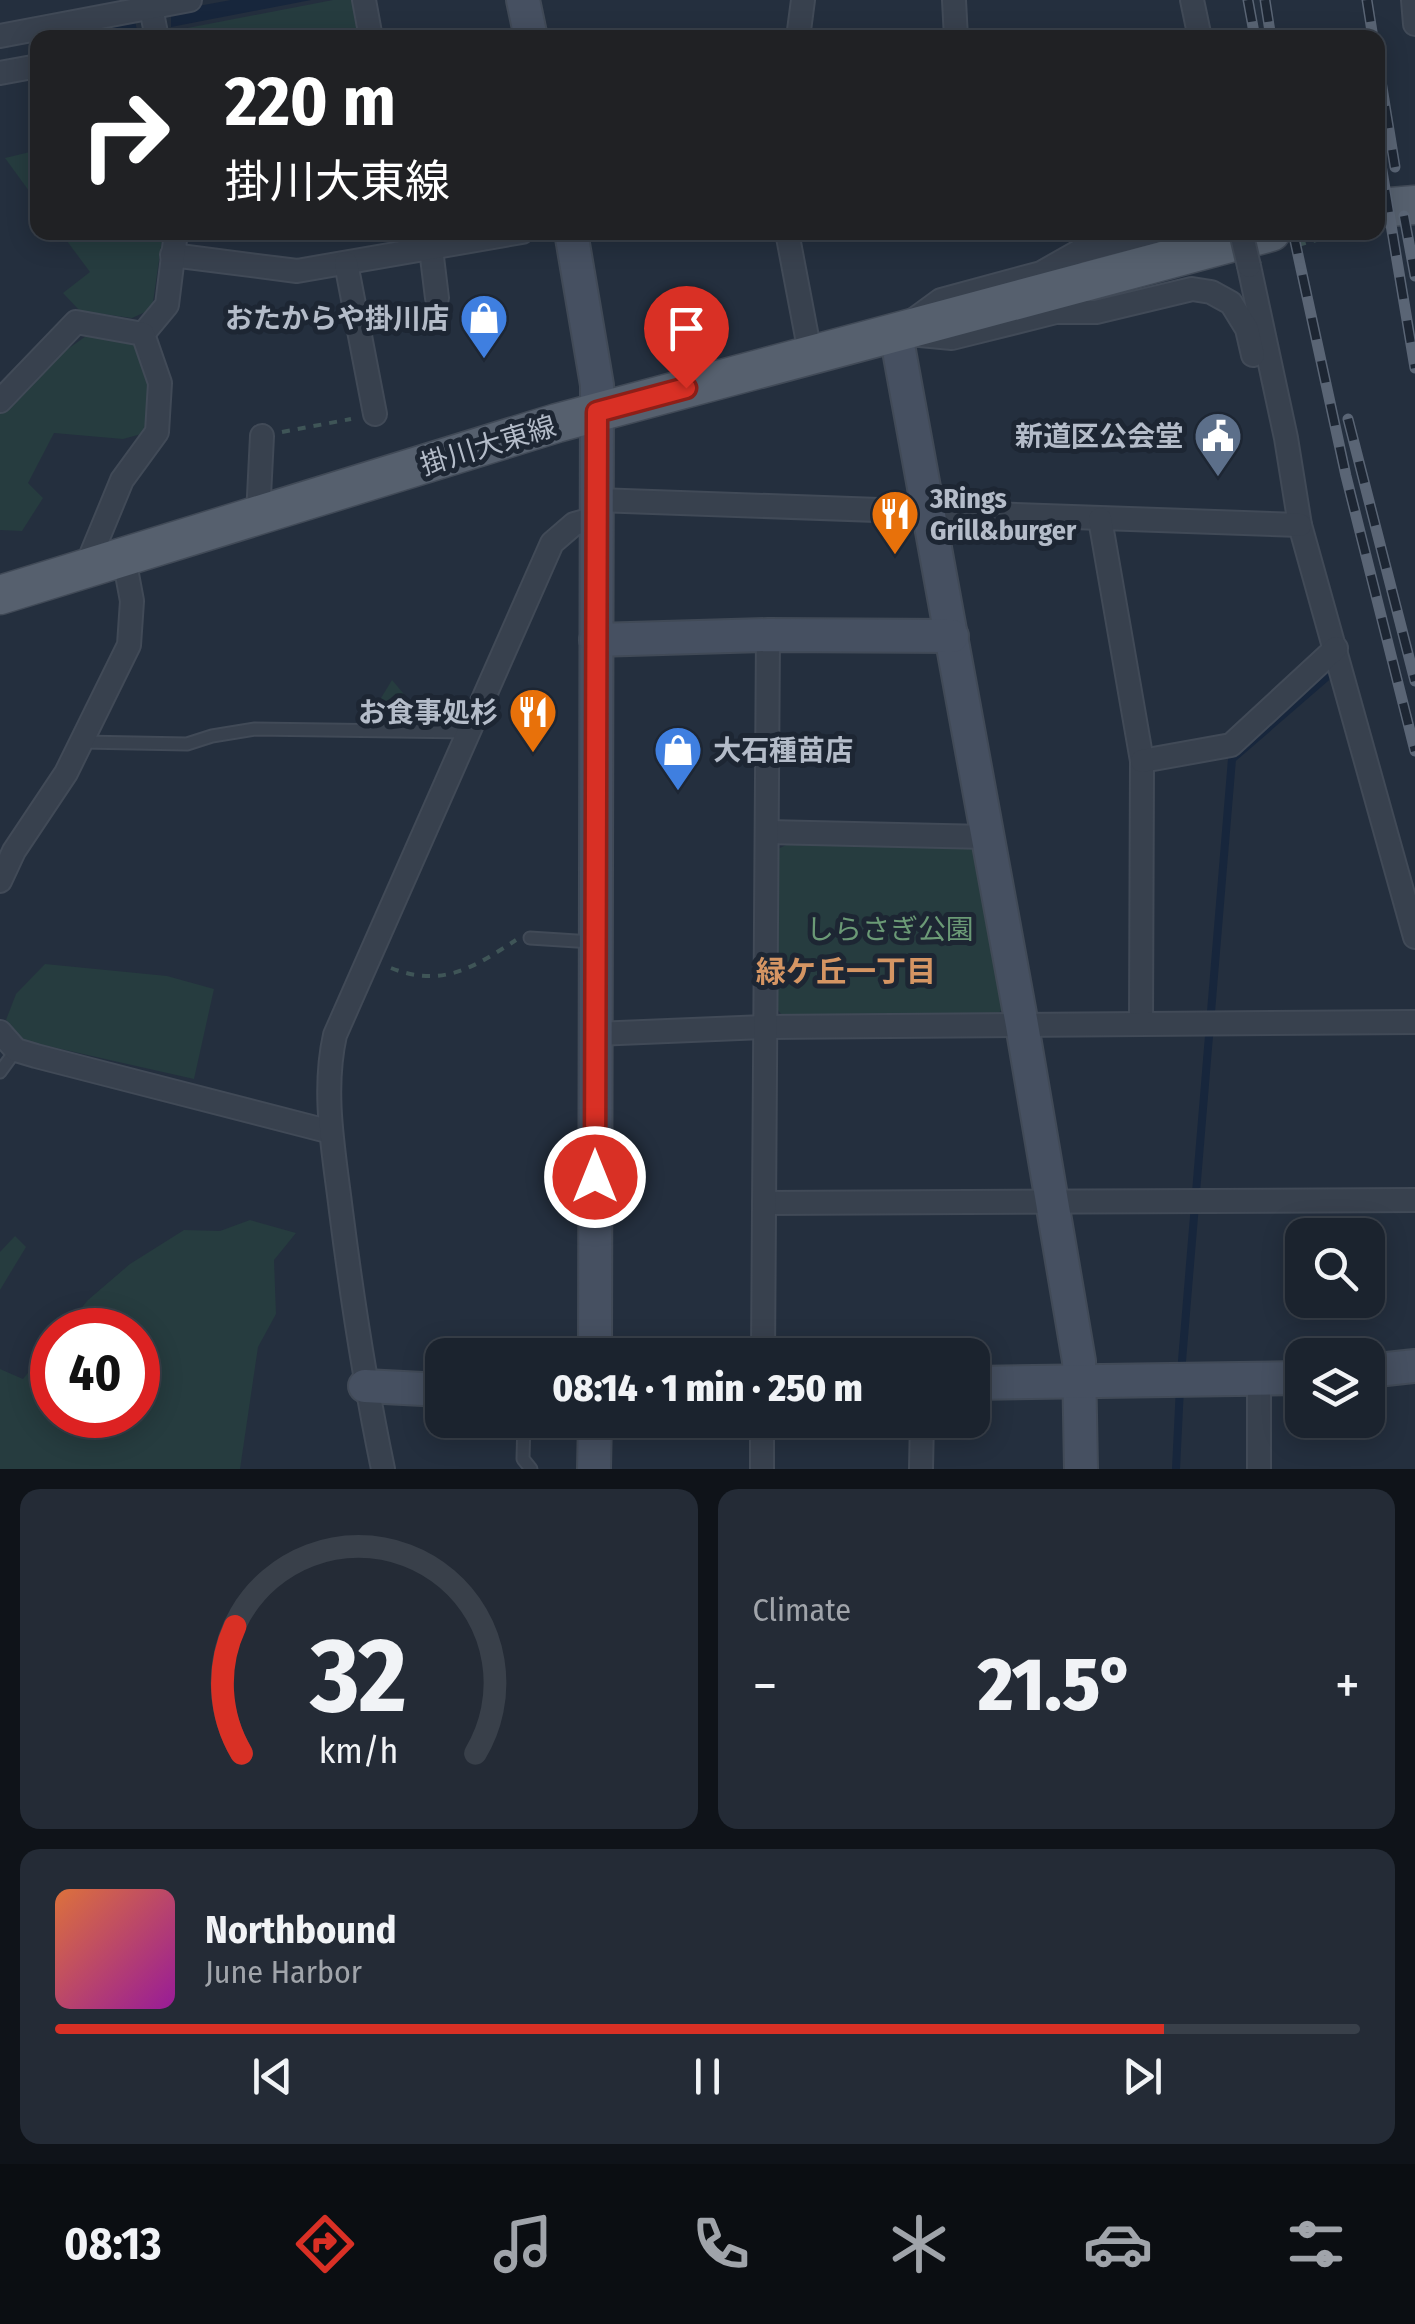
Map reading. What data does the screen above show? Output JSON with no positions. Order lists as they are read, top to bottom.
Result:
{
  "streets": {
    "main road": ["掛川大東線"]
  },
  "districts": ["緑ケ丘一丁目"],
  "parks": ["しらさぎ公園"],
  "places": {
    "shop": ["おたからや掛川店", "大石種苗店"],
    "public building": ["新道区公会堂"],
    "restaurant": ["3Rings Grill&burger", "お食事処杉"]
  },
  "page": {
    "turn": ["220 m", "掛川大東線"],
    "limit": "40",
    "trip": "08:14 · 1 min · 250 m",
    "tile": "Climate",
    "heat": ["−", "21.5°", "+"],
    "song": ["Northbound", "June Harbor"],
    "tabs": "08:13",
    "gauge": ["32", "km/h"]
  }
}
